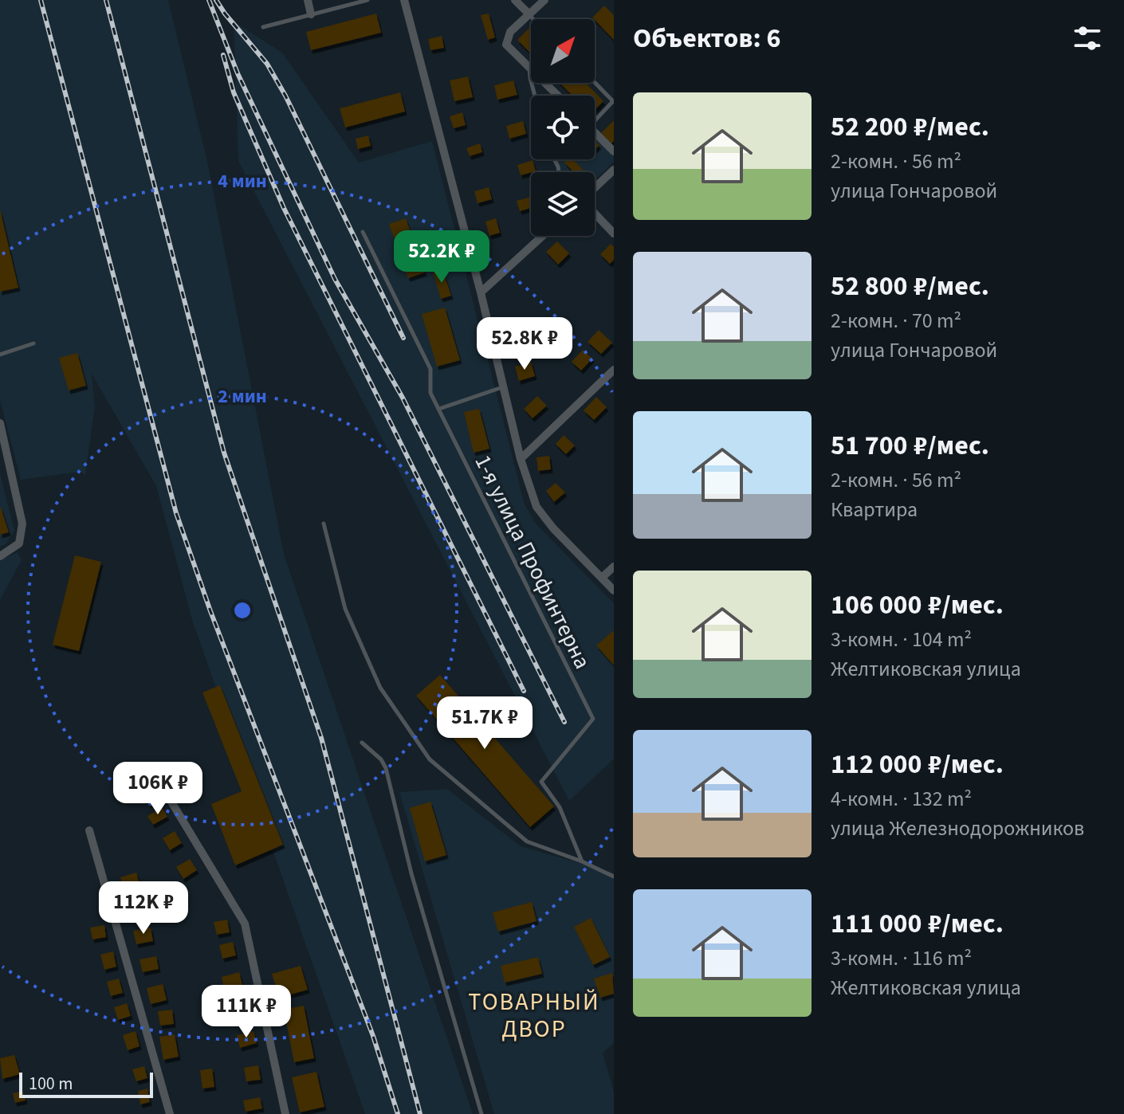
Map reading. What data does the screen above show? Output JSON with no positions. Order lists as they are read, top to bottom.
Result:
{
  "streets": {
    "lane": ["1-я улица Профинтерна"]
  },
  "districts": ["ТОВАРНЫЙ ДВОР"],
  "scale_bar": "100 m",
  "north": "top right",
  "page": {
    "heading": "Объектов: 6",
    "list": [
      {
        "name": "52 200 ₽/мес.",
        "note": "2-комн. · 56 m² · улица Гончаровой"
      },
      {
        "name": "52 800 ₽/мес.",
        "note": "2-комн. · 70 m² · улица Гончаровой"
      },
      {
        "name": "51 700 ₽/мес.",
        "note": "2-комн. · 56 m² · Квартира"
      },
      {
        "name": "106 000 ₽/мес.",
        "note": "3-комн. · 104 m² · Желтиковская улица"
      },
      {
        "name": "112 000 ₽/мес.",
        "note": "4-комн. · 132 m² · улица Железнодорожников"
      },
      {
        "name": "111 000 ₽/мес.",
        "note": "3-комн. · 116 m² · Желтиковская улица"
      }
    ],
    "price": [
      "52.2K ₽",
      "52.8K ₽",
      "51.7K ₽",
      "106K ₽",
      "112K ₽",
      "111K ₽"
    ],
    "scale": "100 m"
  },
  "rings": ["4 мин", "2 мин"]
}
